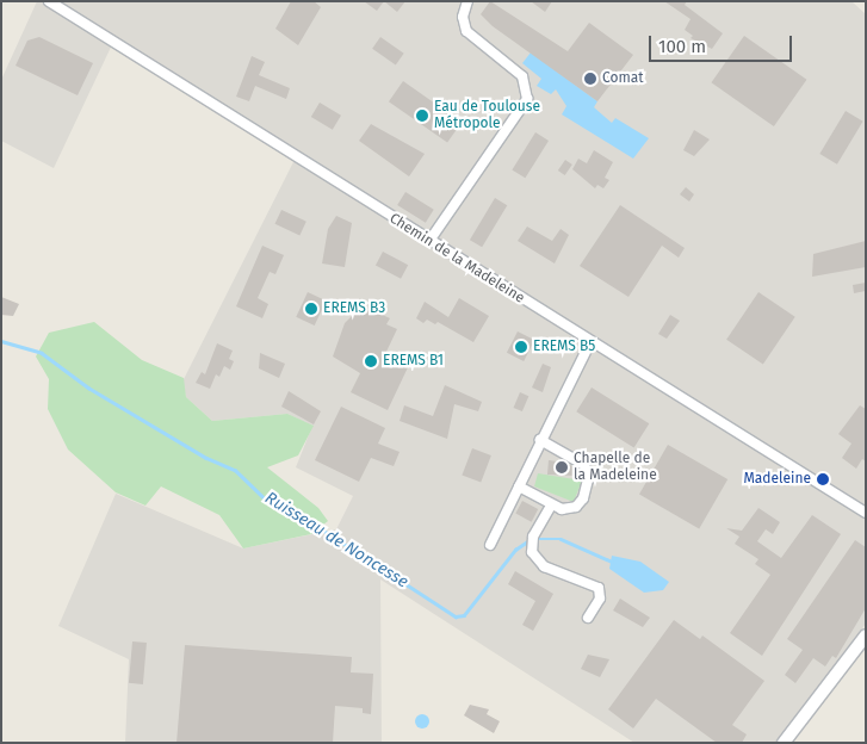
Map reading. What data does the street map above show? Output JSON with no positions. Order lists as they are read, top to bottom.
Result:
{
  "streets": {
    "street": ["Chemin de la Madeleine"]
  },
  "water": ["Ruisseau de Noncesse"],
  "places": [
    "Comat",
    "Eau de Toulouse Métropole",
    "EREMS B3",
    "EREMS B5",
    "EREMS B1",
    "Chapelle de la Madeleine",
    "Madeleine"
  ],
  "scale_bar": "100 m"
}
